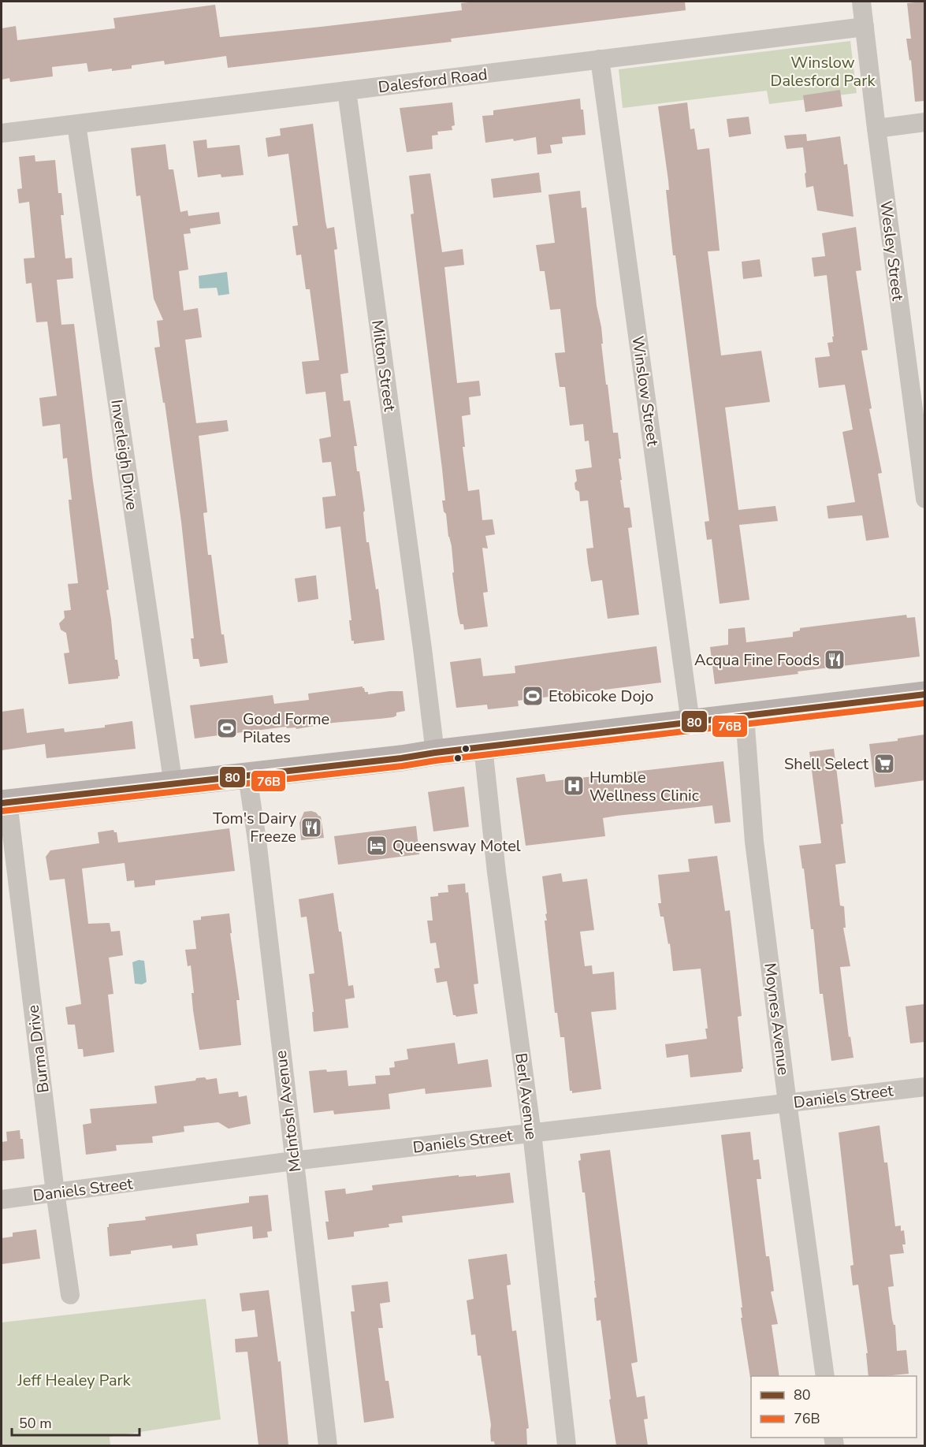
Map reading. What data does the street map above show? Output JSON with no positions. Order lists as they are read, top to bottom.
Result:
{
  "streets": {
    "street": [
      "Dalesford Road",
      "Wesley Street",
      "Milton Street",
      "Winslow Street",
      "Inverleigh Drive",
      "Moynes Avenue",
      "Burma Drive",
      "Berl Avenue",
      "Daniels Street",
      "McIntosh Avenue"
    ]
  },
  "crossings": [
    ["Dalesford Road", "Wesley Street"],
    ["Dalesford Road", "Milton Street"],
    ["Dalesford Road", "Winslow Street"],
    ["Dalesford Road", "Inverleigh Drive"],
    ["Moynes Avenue", "Daniels Street"],
    ["Burma Drive", "Daniels Street"],
    ["Berl Avenue", "Daniels Street"],
    ["Daniels Street", "McIntosh Avenue"]
  ],
  "parks": ["Winslow Dalesford Park", "Jeff Healey Park"],
  "places": {
    "restaurant": ["Acqua Fine Foods", "Tom's Dairy Freeze"],
    "sports": ["Etobicoke Dojo", "Good Forme Pilates"],
    "supermarket": ["Shell Select"],
    "hospital": ["Humble Wellness Clinic"],
    "hotel": ["Queensway Motel"]
  },
  "lines": ["transit line 80", "transit line 76B"],
  "legend": ["80", "76B"],
  "scale_bar": "50 m"
}
